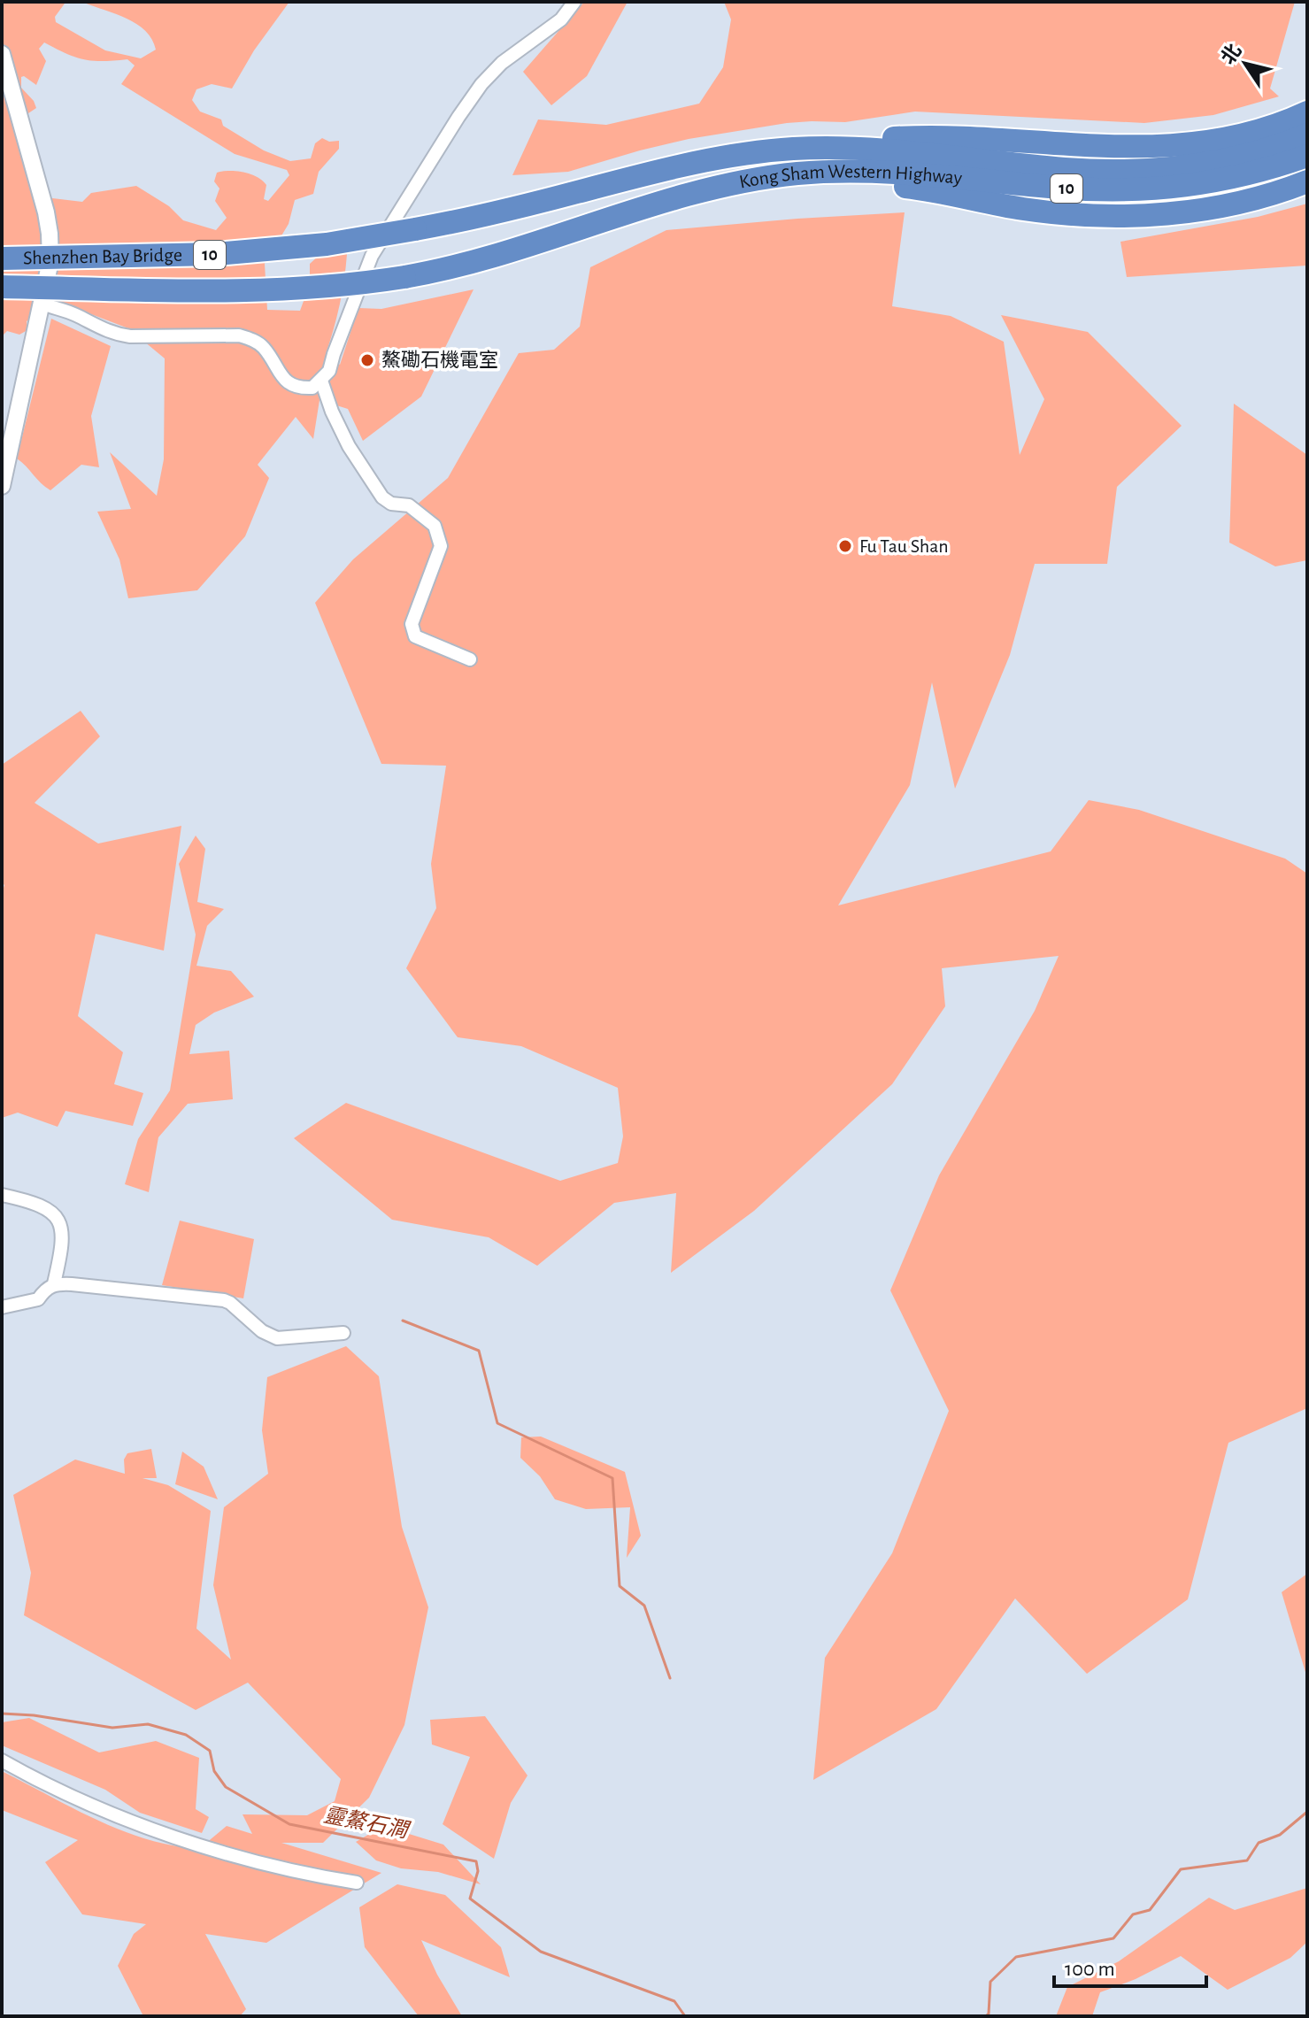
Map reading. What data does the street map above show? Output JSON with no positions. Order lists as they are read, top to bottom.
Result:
{
  "streets": {
    "highway": ["Kong Sham Western Highway", "10", "Shenzhen Bay Bridge"]
  },
  "crossings": [
    ["Kong Sham Western Highway", "Shenzhen Bay Bridge"]
  ],
  "water": ["靈鰲石澗"],
  "places": ["鰲磡石機電室", "Fu Tau Shan"],
  "scale_bar": "100 m",
  "north": "top left"
}
